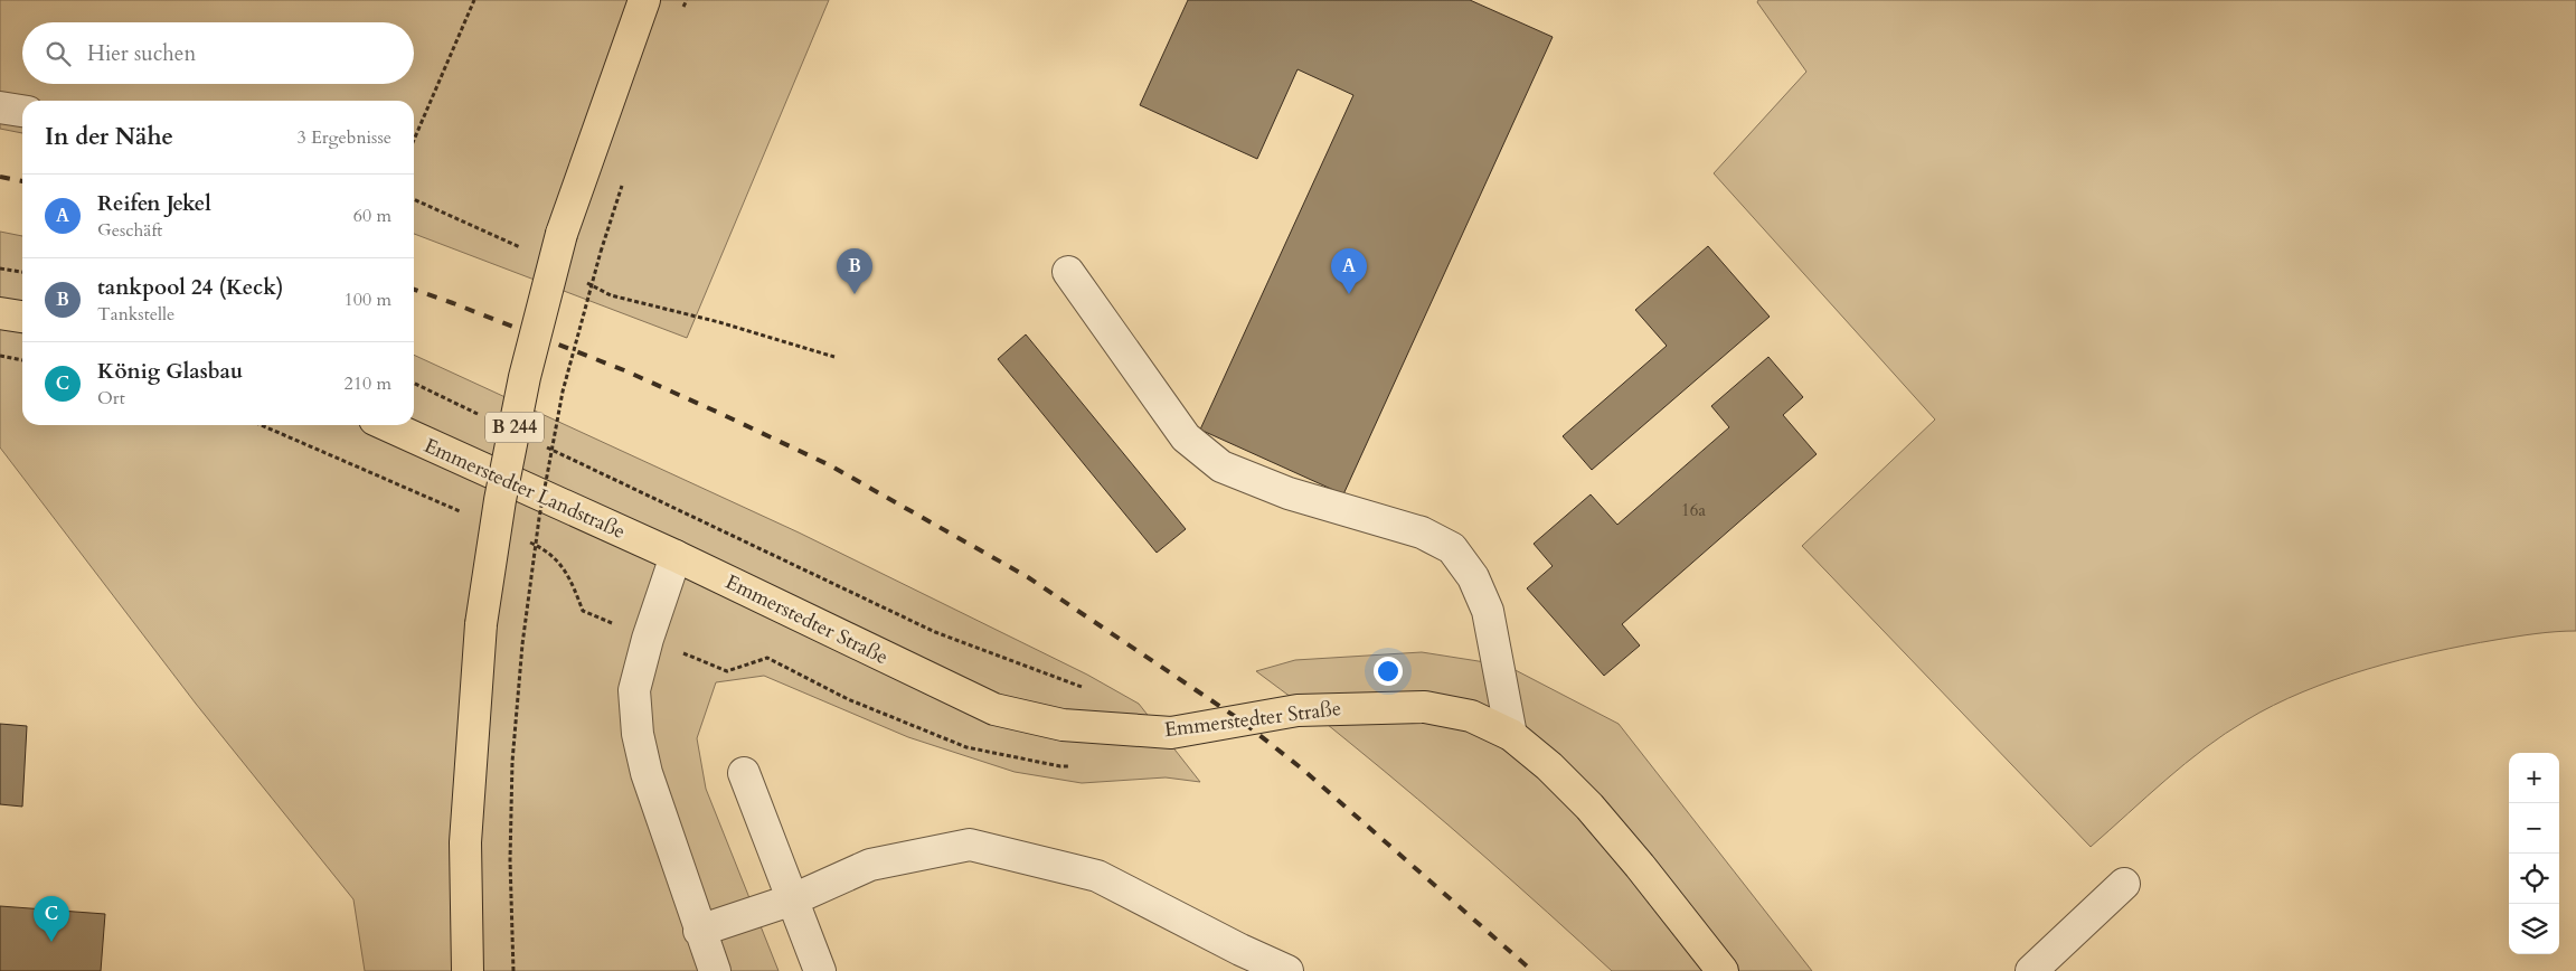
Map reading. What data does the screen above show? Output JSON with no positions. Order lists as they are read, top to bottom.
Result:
{
  "streets": {
    "main road": ["B 244", "Emmerstedter Landstraße", "Emmerstedter Straße"]
  },
  "crossings": [
    ["Emmerstedter Landstraße", "Emmerstedter Straße"]
  ],
  "house_numbers": ["16a"],
  "page": {
    "search": "Hier suchen",
    "heading": ["In der Nähe", "3 Ergebnisse"],
    "list": [
      {
        "mark": "A",
        "name": "Reifen Jekel",
        "note": "Geschäft",
        "value": "60 m"
      },
      {
        "mark": "B",
        "name": "tankpool 24 (Keck)",
        "note": "Tankstelle",
        "value": "100 m"
      },
      {
        "mark": "C",
        "name": "König Glasbau",
        "note": "Ort",
        "value": "210 m"
      }
    ],
    "pins": ["A", "B", "C"],
    "map_buttons": ["+", "−"]
  }
}
